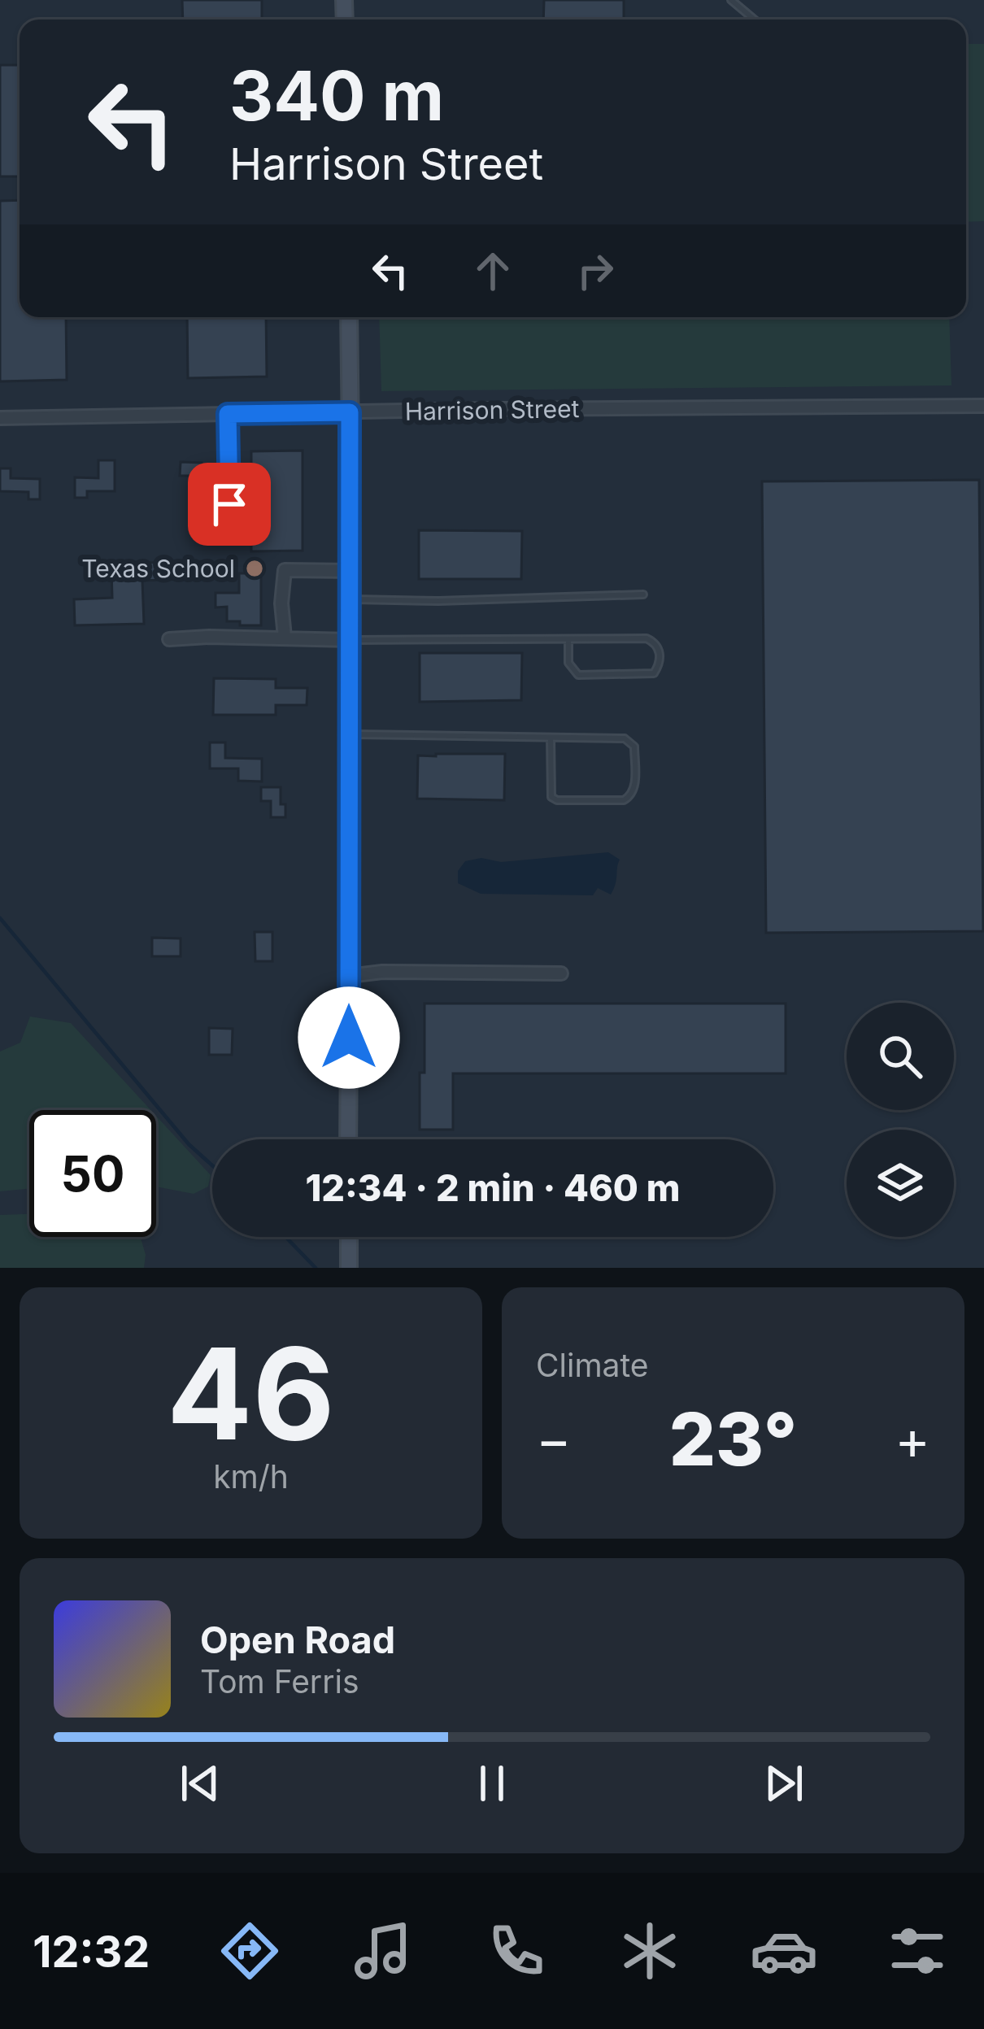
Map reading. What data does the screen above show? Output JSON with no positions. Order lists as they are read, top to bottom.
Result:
{
  "streets": {
    "street": ["Harrison Street"]
  },
  "places": ["Texas School"],
  "page": {
    "turn": ["340 m", "Harrison Street"],
    "limit": "50",
    "trip": "12:34 · 2 min · 460 m",
    "tile": [
      ["46", "km/h"],
      "Climate"
    ],
    "heat": ["−", "23°", "+"],
    "song": ["Open Road", "Tom Ferris"],
    "tabs": "12:32"
  }
}
